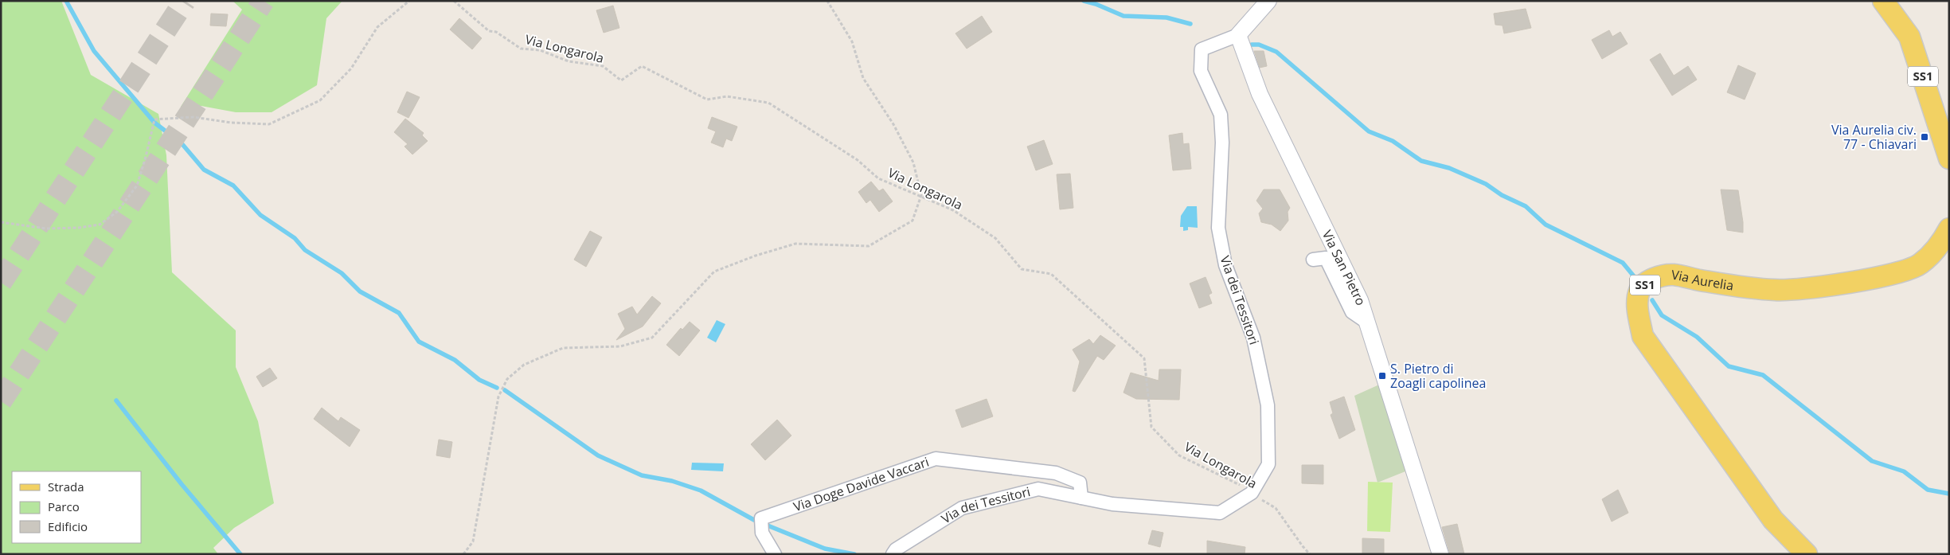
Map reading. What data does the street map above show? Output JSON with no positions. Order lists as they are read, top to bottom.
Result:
{
  "streets": {
    "main road": ["SS1", "Via Aurelia"],
    "street": ["Via San Pietro", "Via dei Tessitori", "Via Doge Davide Vaccari"],
    "path": ["Via Longarola"]
  },
  "crossings": [
    ["Via Longarola", "Via dei Tessitori"],
    ["Via San Pietro", "Via dei Tessitori"],
    ["Via dei Tessitori", "Via Doge Davide Vaccari"]
  ],
  "places": {
    "transit": ["Via Aurelia civ. 77 - Chiavari", "S. Pietro di Zoagli capolinea"]
  },
  "legend": ["Strada", "Parco", "Edificio"]
}
